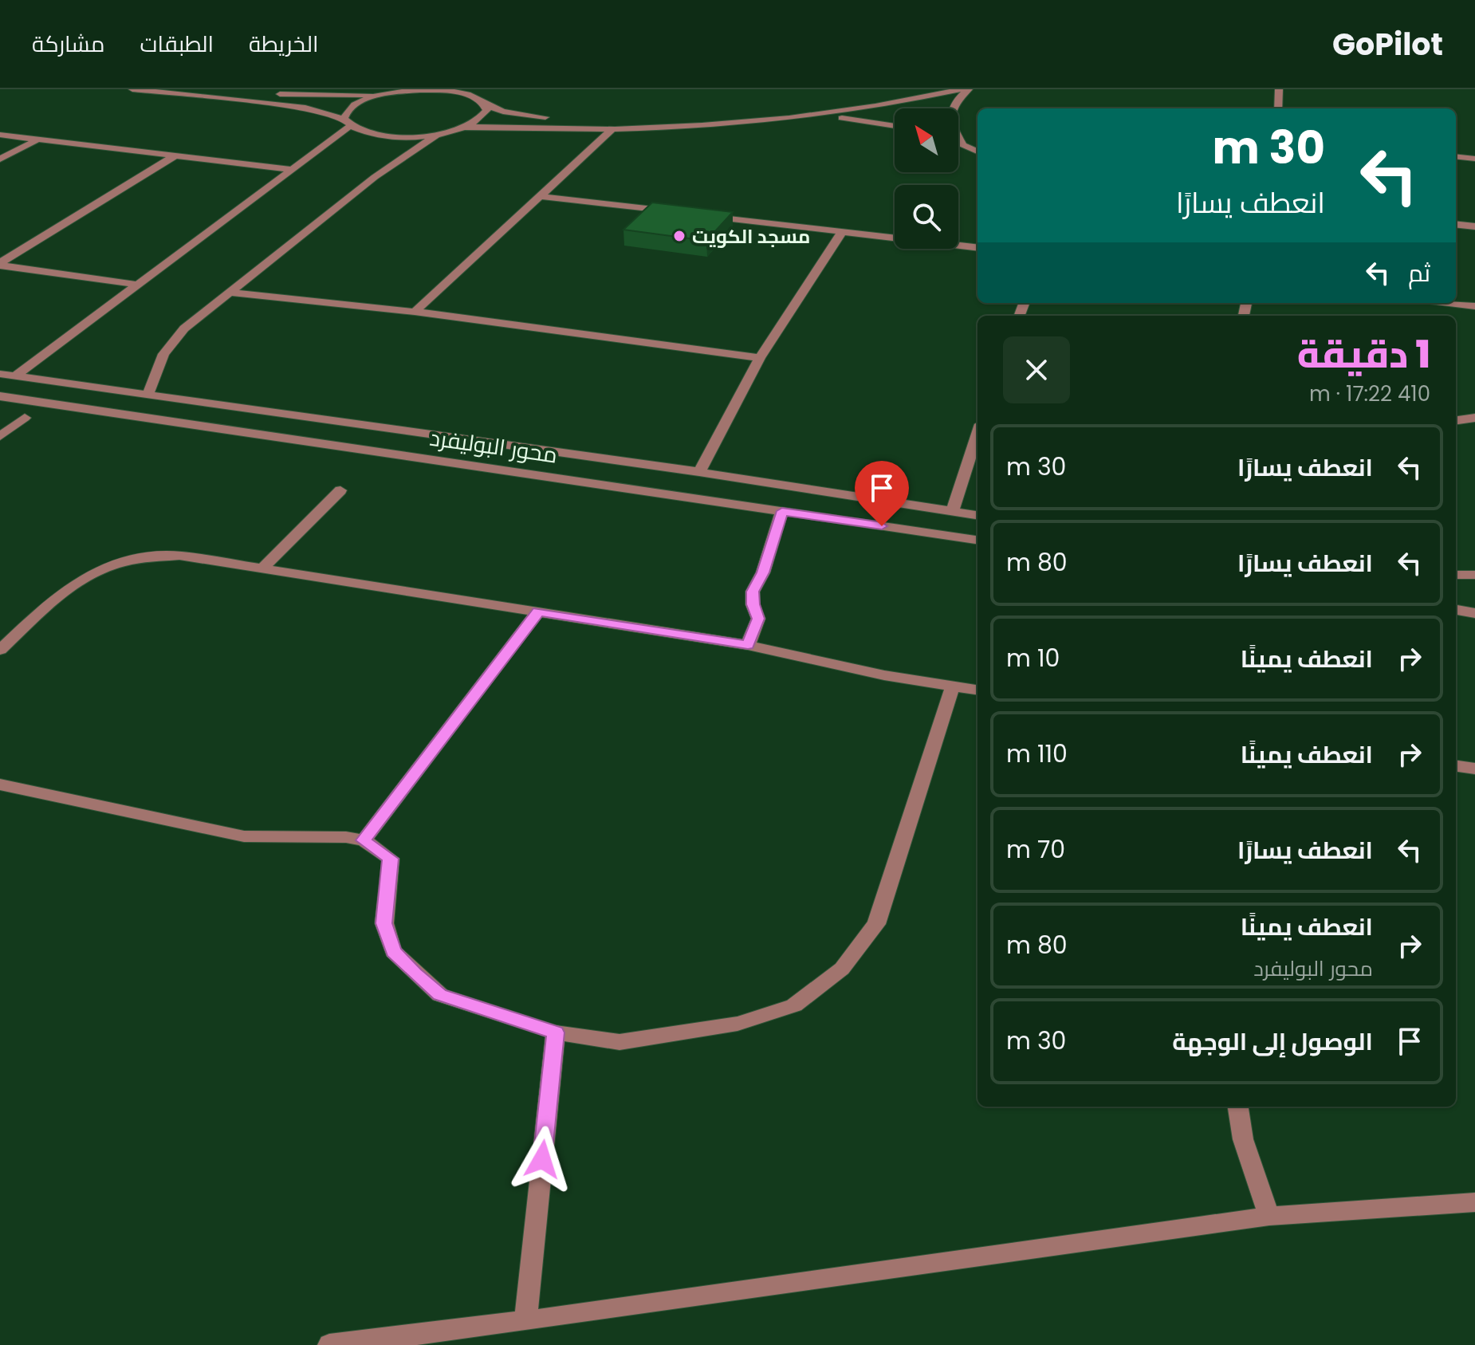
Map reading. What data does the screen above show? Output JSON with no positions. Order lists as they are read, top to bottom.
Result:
{
  "streets": {
    "street": ["محور البوليفرد"]
  },
  "places": ["مسجد الكويت"],
  "north": "top left",
  "page": {
    "header": "GoPilot",
    "nav": ["الخريطة", "الطبقات", "مشاركة"],
    "turn": ["30 m", "انعطف يسارًا"],
    "then": "ثم",
    "heading": ["1 دقيقة", "410 m · 17:22"],
    "list": [
      {
        "name": "انعطف يسارًا",
        "value": "30 m"
      },
      {
        "name": "انعطف يسارًا",
        "value": "80 m"
      },
      {
        "name": "انعطف يمينًا",
        "value": "10 m"
      },
      {
        "name": "انعطف يمينًا",
        "value": "110 m"
      },
      {
        "name": "انعطف يسارًا",
        "value": "70 m"
      },
      {
        "name": "انعطف يمينًا",
        "note": "محور البوليفرد",
        "value": "80 m"
      },
      {
        "name": "الوصول إلى الوجهة",
        "value": "30 m"
      }
    ]
  }
}
